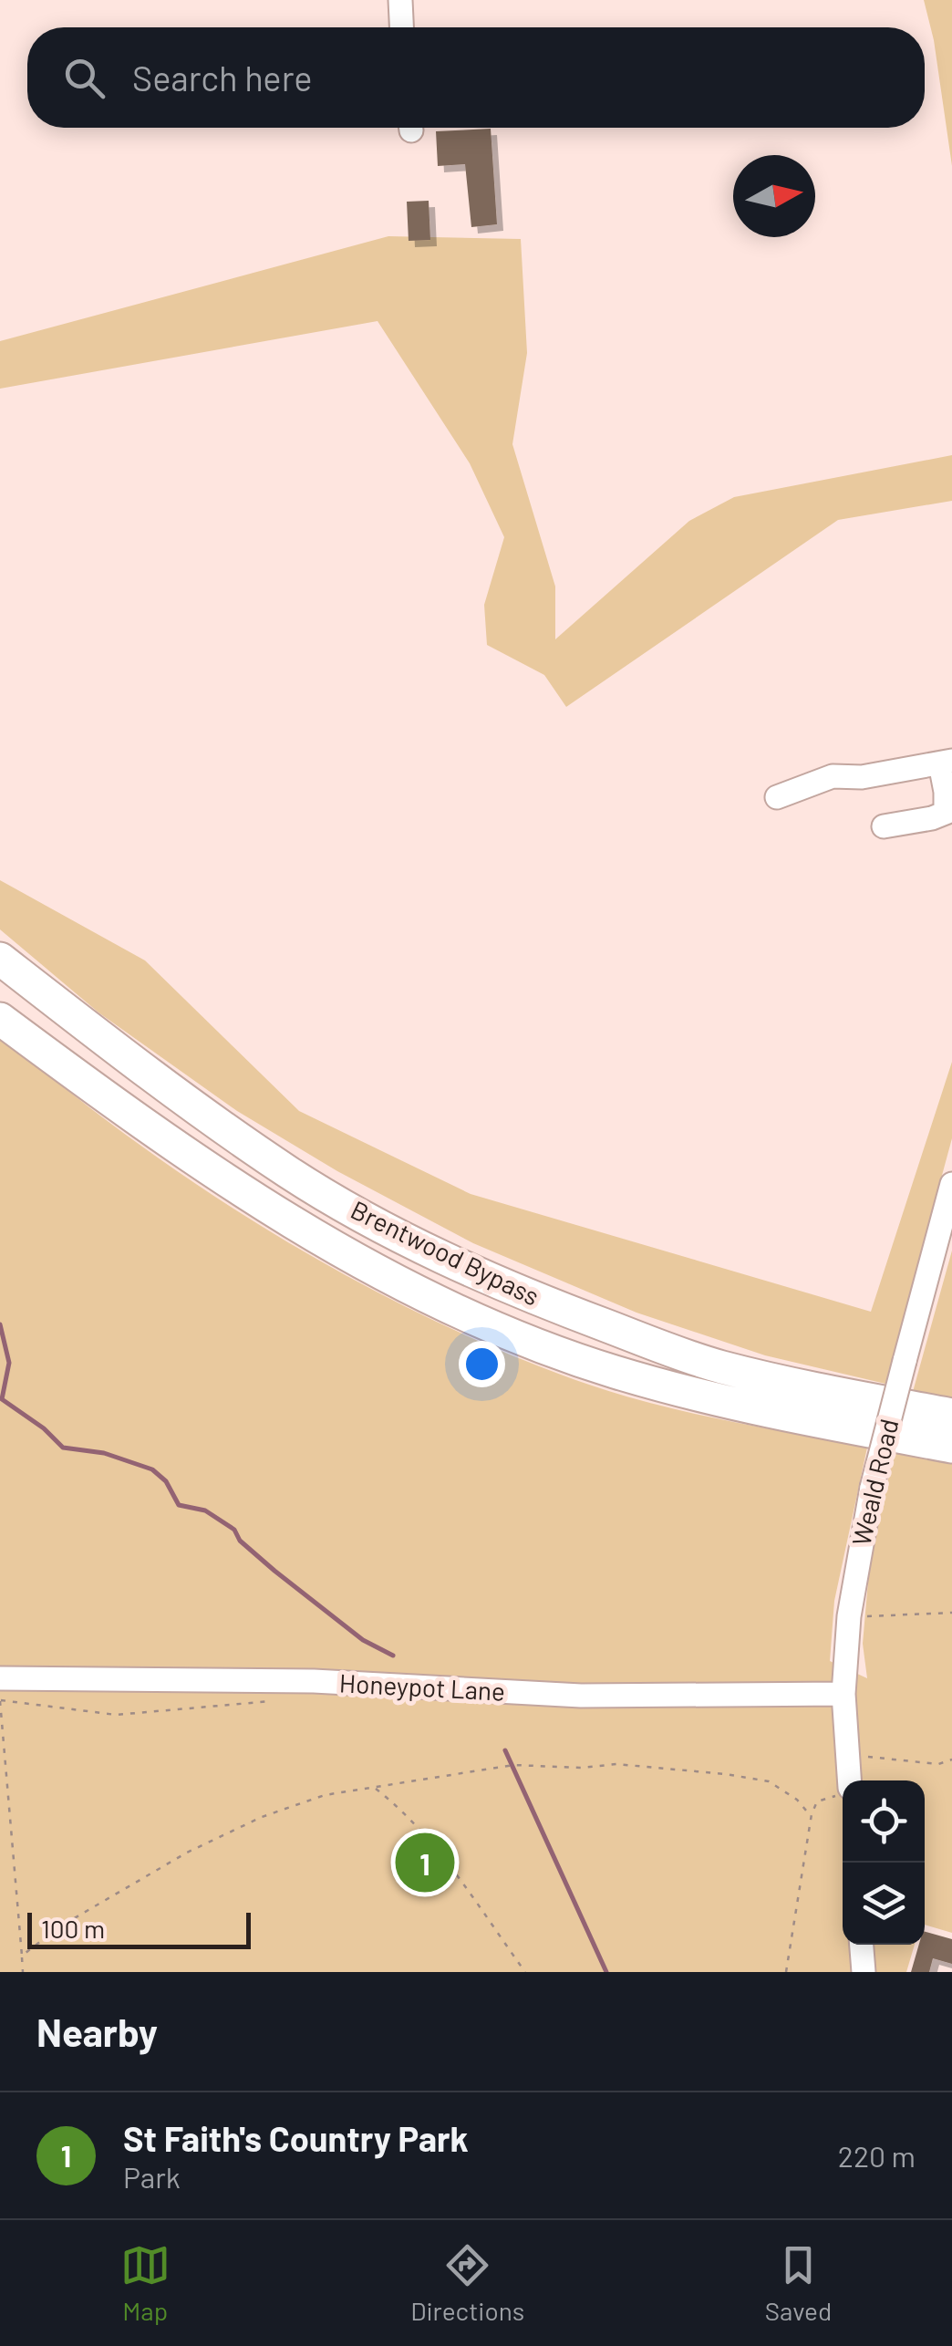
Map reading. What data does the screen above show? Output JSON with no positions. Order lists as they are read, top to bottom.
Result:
{
  "streets": {
    "highway": ["Brentwood Bypass"],
    "street": ["Weald Road", "Honeypot Lane"]
  },
  "crossings": [
    ["Weald Road", "Honeypot Lane"]
  ],
  "scale_bar": "100 m",
  "north": "right",
  "page": {
    "search": "Search here",
    "pins": "1",
    "scale": "100 m",
    "heading": "Nearby",
    "list": [
      {
        "mark": "1",
        "name": "St Faith's Country Park",
        "note": "Park",
        "value": "220 m"
      }
    ],
    "nav": ["Map", "Directions", "Saved"]
  }
}
